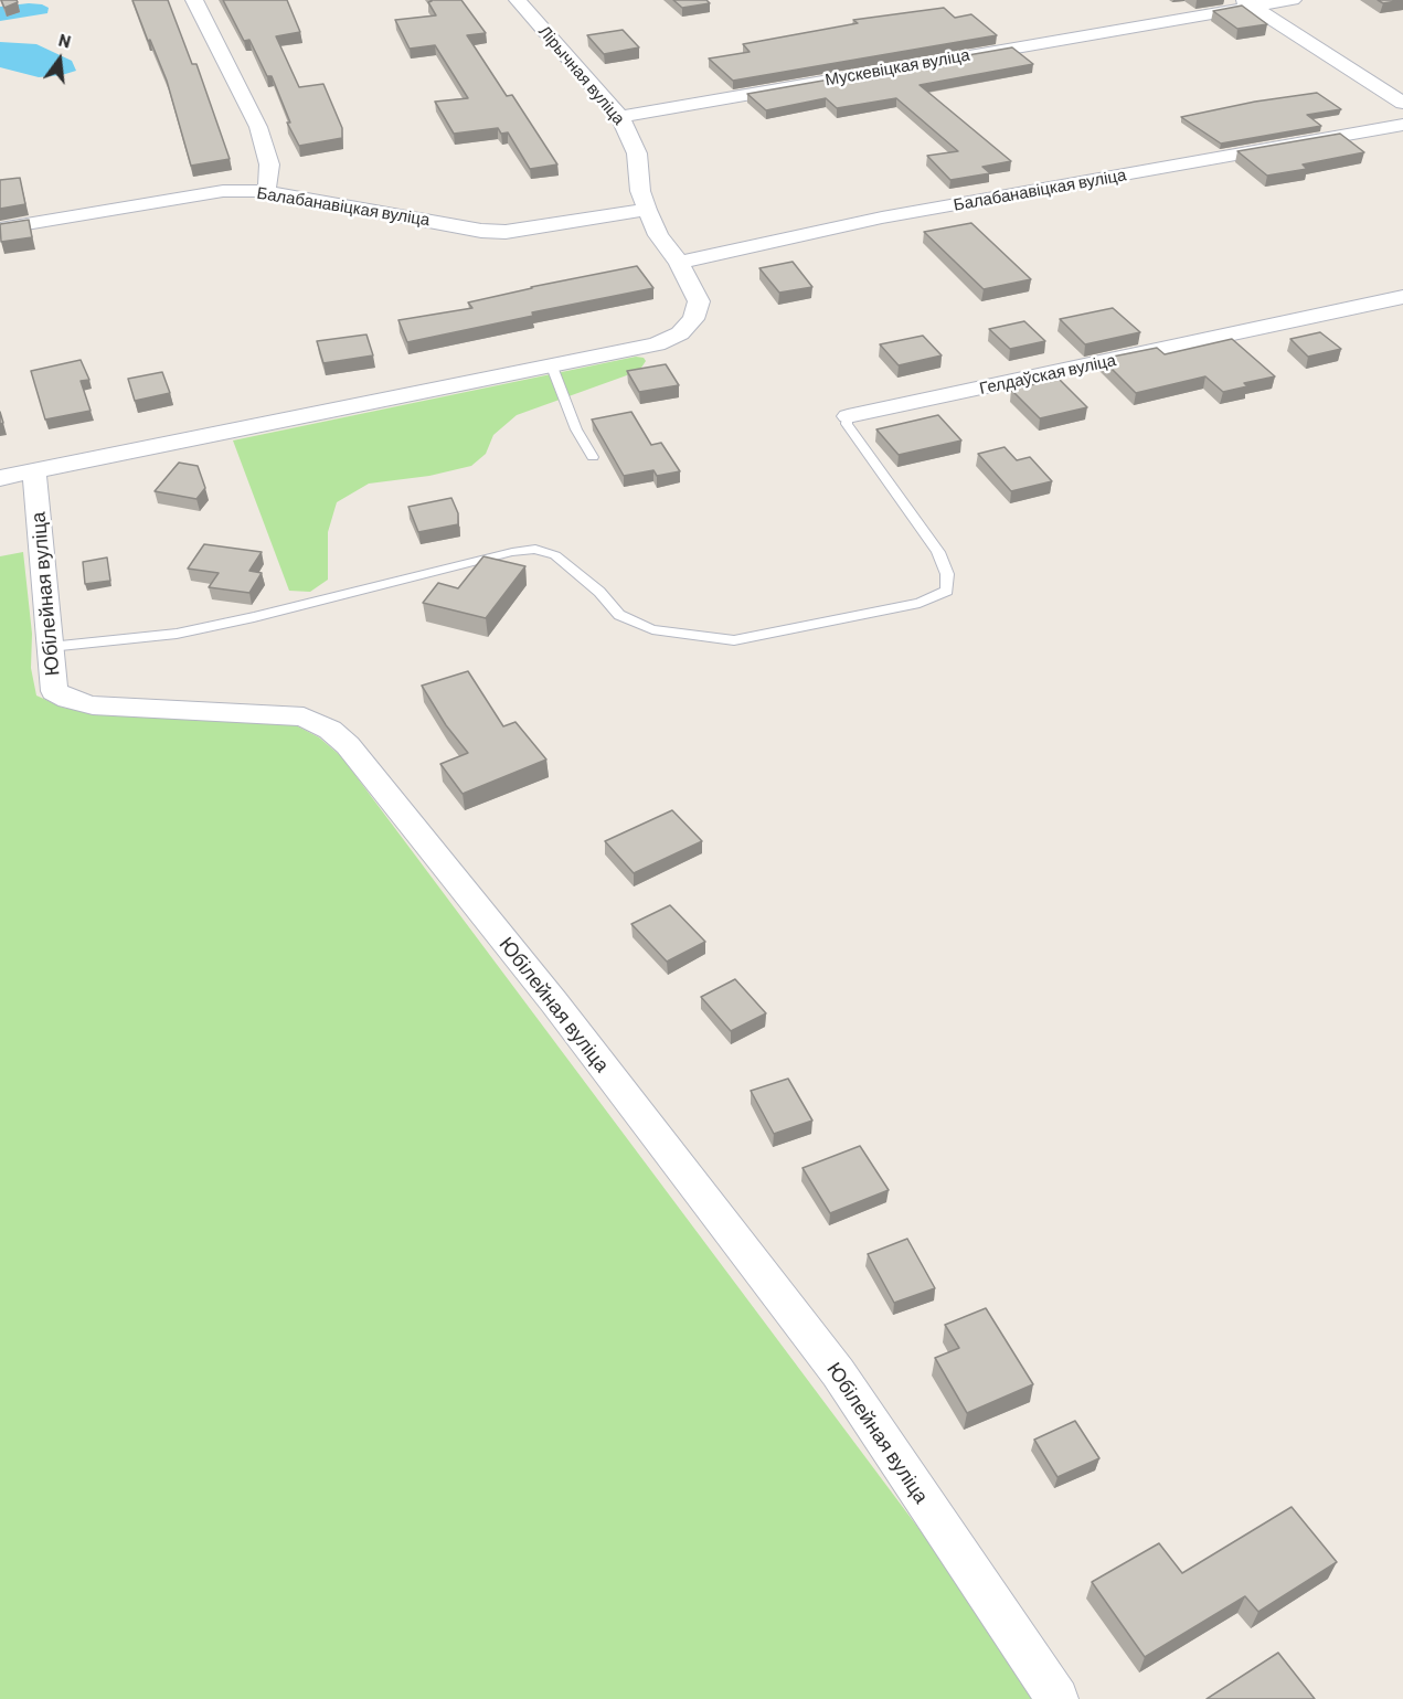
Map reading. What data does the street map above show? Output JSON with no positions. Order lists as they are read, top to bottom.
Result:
{
  "streets": {
    "street": [
      "Мускевіцкая вуліца",
      "Лірычная вуліца",
      "Балабанавіцкая вуліца",
      "Гелдаўская вуліца",
      "Юбілейная вуліца"
    ]
  },
  "crossings": [
    ["Мускевіцкая вуліца", "Лірычная вуліца"],
    ["Лірычная вуліца", "Балабанавіцкая вуліца"]
  ],
  "north": "top"
}
